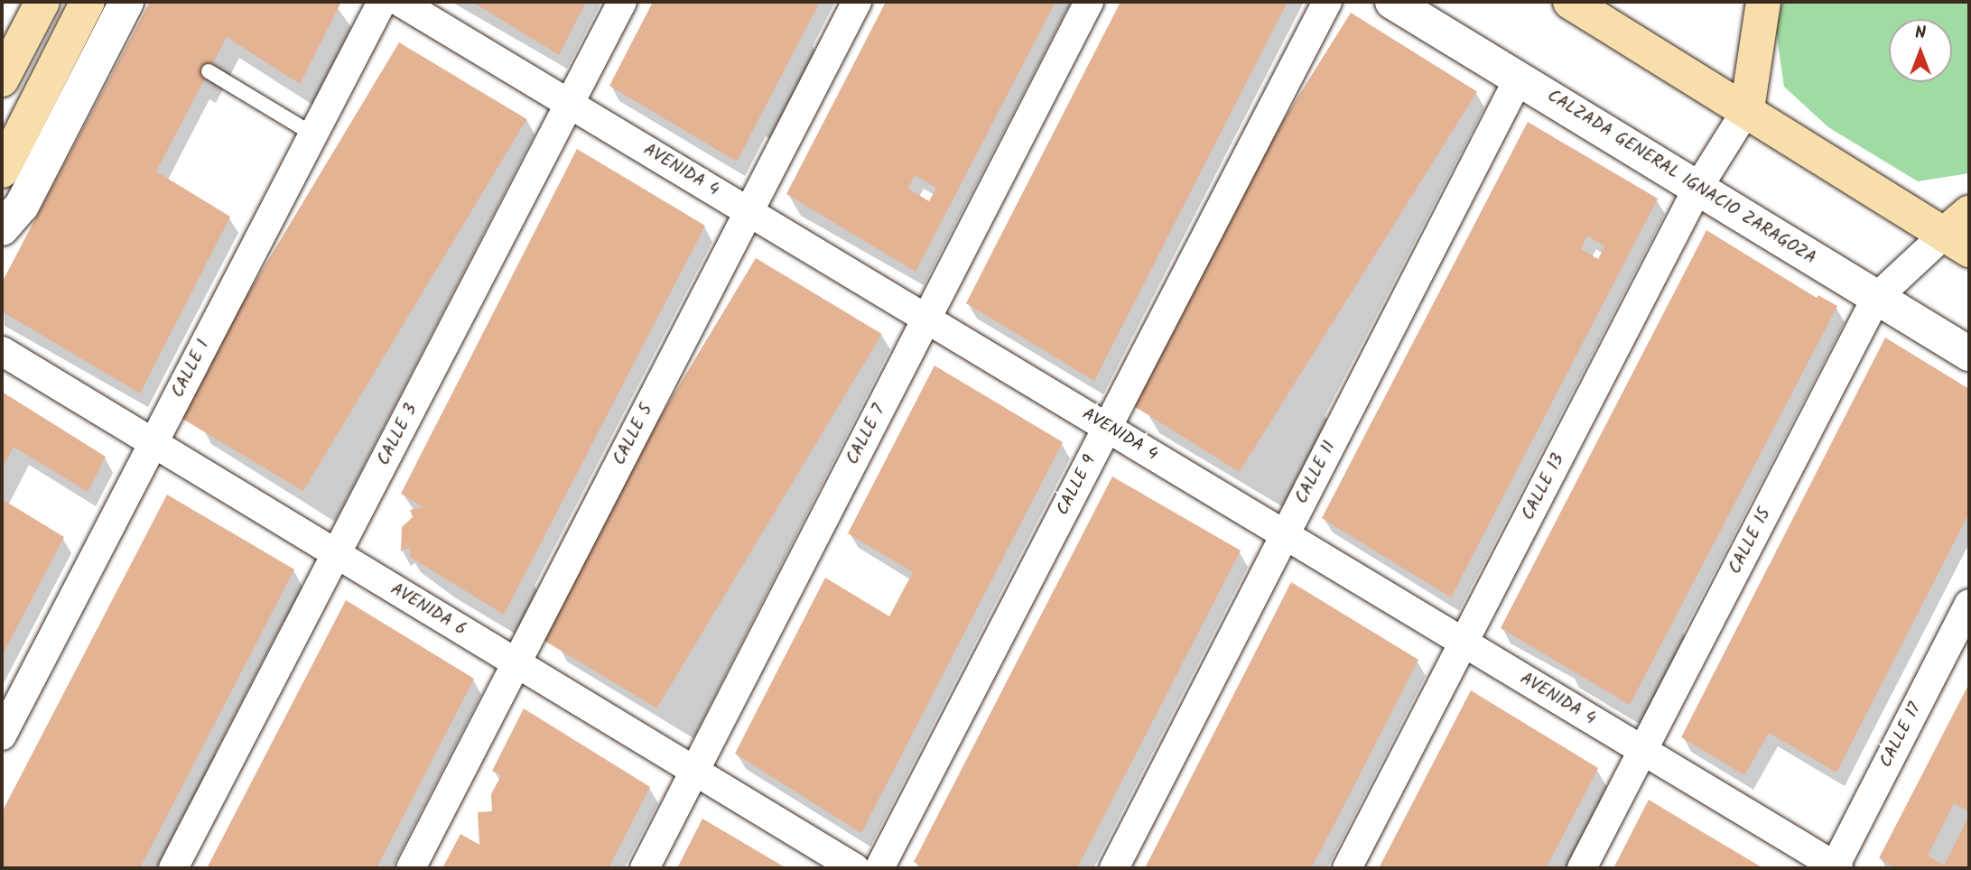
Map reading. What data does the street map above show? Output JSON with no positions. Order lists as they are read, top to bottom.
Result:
{
  "streets": {
    "main road": ["CALZADA GENERAL IGNACIO ZARAGOZA"],
    "street": [
      "AVENIDA 4",
      "CALLE 1",
      "CALLE 3",
      "CALLE 5",
      "CALLE 7",
      "CALLE 11",
      "CALLE 9",
      "CALLE 13",
      "CALLE 15",
      "AVENIDA 6",
      "CALLE 17"
    ]
  },
  "crossings": [
    ["AVENIDA 4", "CALLE 3"],
    ["AVENIDA 4", "CALLE 5"],
    ["AVENIDA 4", "CALLE 7"],
    ["AVENIDA 4", "CALLE 11"],
    ["AVENIDA 4", "CALLE 9"],
    ["AVENIDA 4", "CALLE 13"],
    ["AVENIDA 4", "CALLE 15"],
    ["AVENIDA 4", "CALLE 17"],
    ["CALZADA GENERAL IGNACIO ZARAGOZA", "CALLE 11"],
    ["CALZADA GENERAL IGNACIO ZARAGOZA", "CALLE 13"],
    ["CALZADA GENERAL IGNACIO ZARAGOZA", "CALLE 15"],
    ["CALLE 1", "AVENIDA 6"],
    ["CALLE 3", "AVENIDA 6"],
    ["CALLE 5", "AVENIDA 6"],
    ["CALLE 7", "AVENIDA 6"]
  ],
  "north": "top"
}
